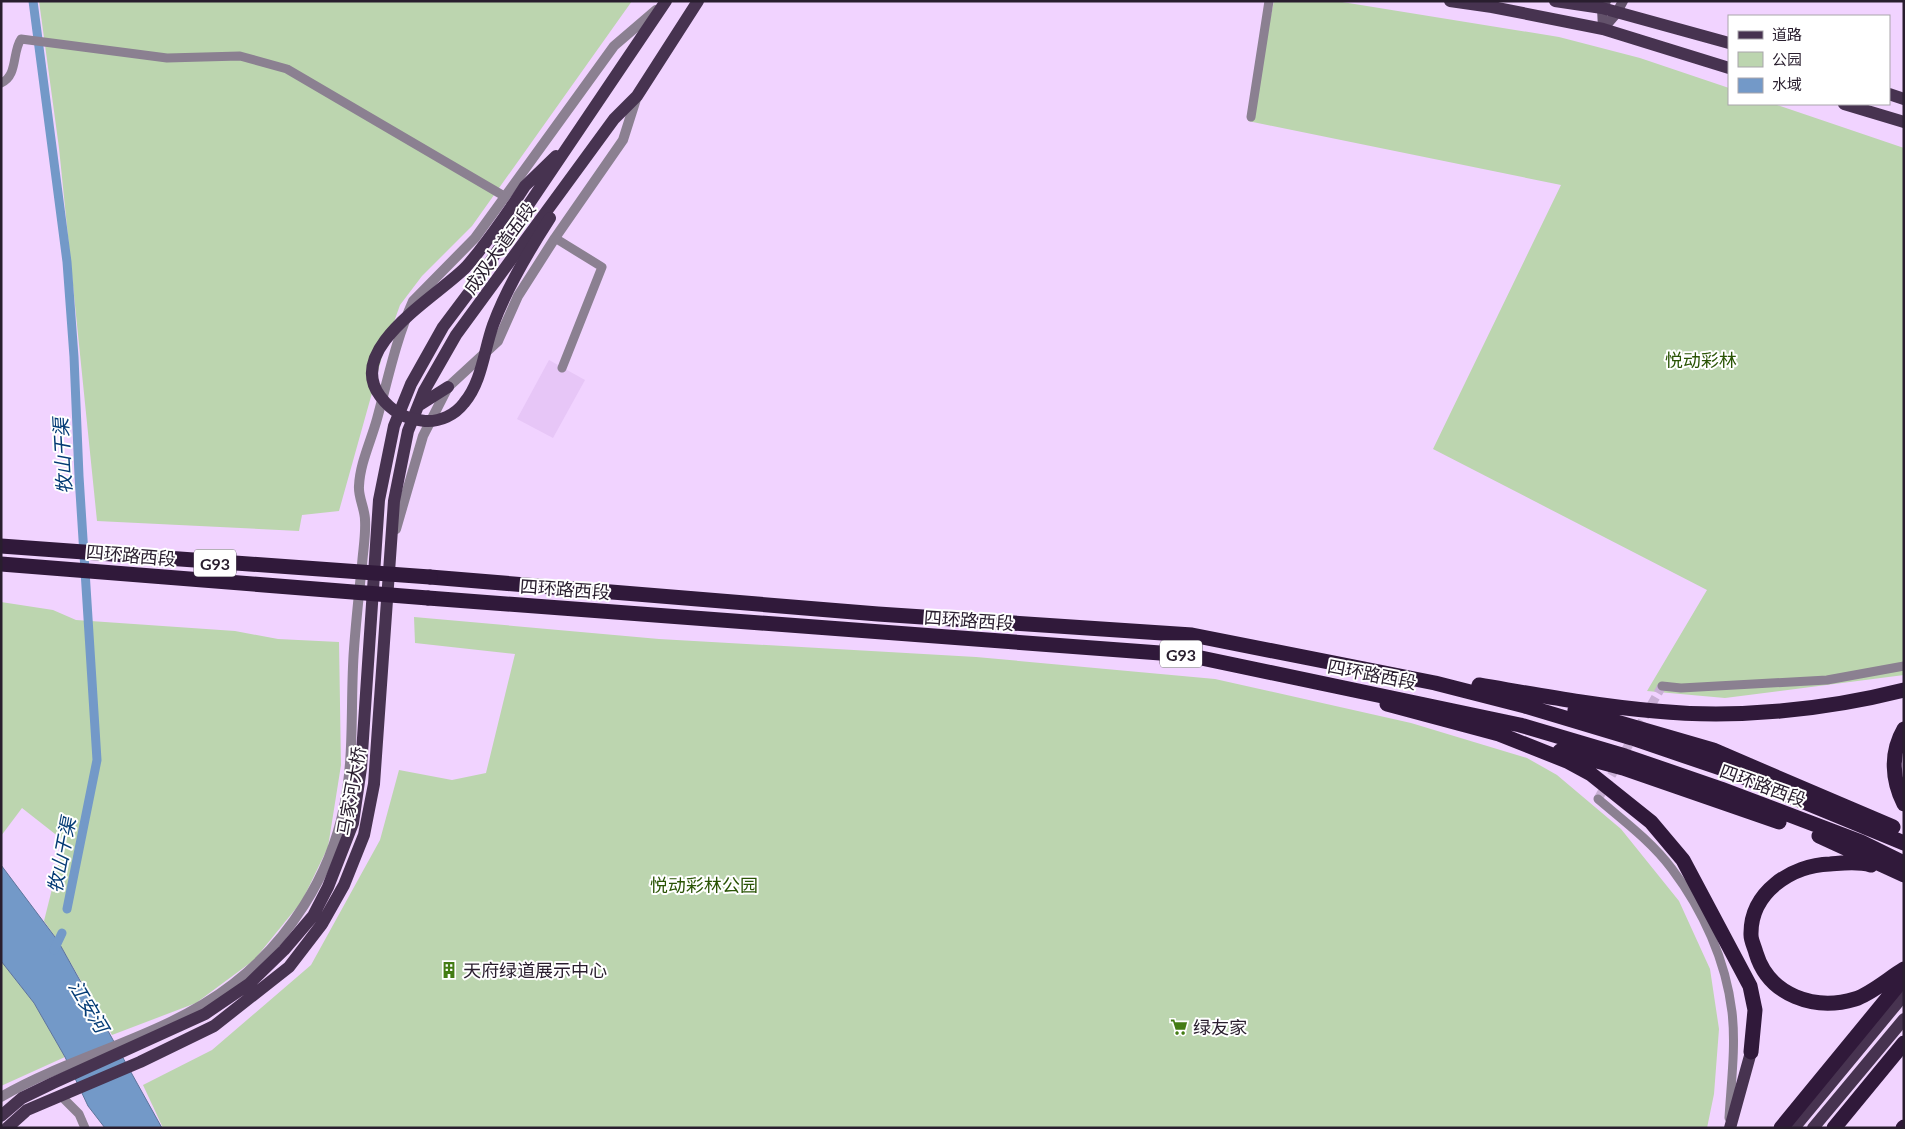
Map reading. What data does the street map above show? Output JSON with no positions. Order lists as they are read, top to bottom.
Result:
{
  "streets": {
    "highway": ["四环路西段", "G93"],
    "main road": ["成双大道五段", "马家河大桥"]
  },
  "crossings": [
    ["成双大道五段", "马家河大桥"]
  ],
  "water": ["牧山干渠", "江安河"],
  "parks": ["悦动彩林", "悦动彩林公园"],
  "places": {
    "building": ["天府绿道展示中心"],
    "supermarket": ["绿友家"]
  },
  "legend": ["道路", "公园", "水域"]
}
